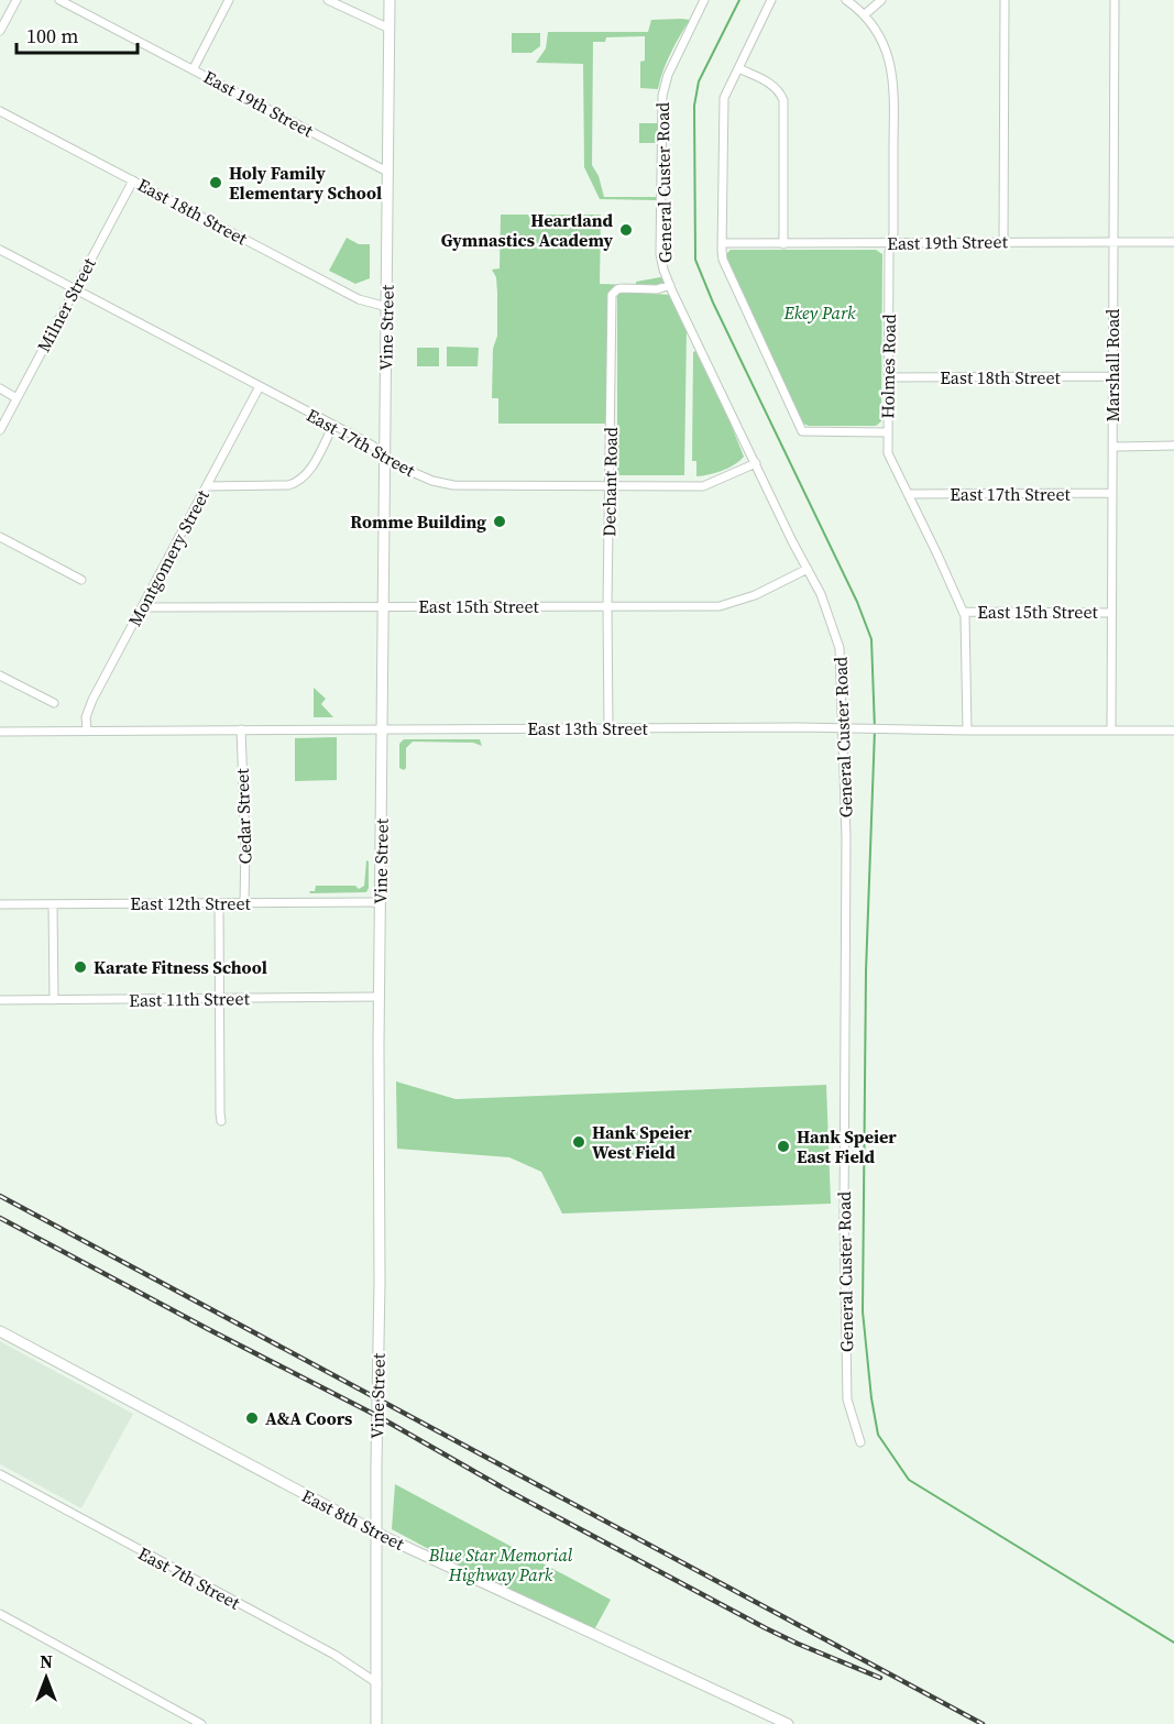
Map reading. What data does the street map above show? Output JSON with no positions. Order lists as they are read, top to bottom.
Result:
{
  "streets": {
    "main road": ["Vine Street", "East 8th Street"],
    "street": [
      "East 19th Street",
      "General Custer Road",
      "East 18th Street",
      "Milner Street",
      "Marshall Road",
      "Holmes Road",
      "East 17th Street",
      "Dechant Road",
      "Montgomery Street",
      "East 15th Street",
      "East 13th Street",
      "Cedar Street",
      "East 12th Street",
      "East 11th Street",
      "East 7th Street"
    ]
  },
  "crossings": [
    ["East 19th Street", "Vine Street"],
    ["East 19th Street", "Marshall Road"],
    ["East 19th Street", "Holmes Road"],
    ["General Custer Road", "East 17th Street"],
    ["General Custer Road", "Dechant Road"],
    ["General Custer Road", "East 15th Street"],
    ["General Custer Road", "East 13th Street"],
    ["East 18th Street", "Milner Street"],
    ["East 18th Street", "Vine Street"],
    ["East 18th Street", "Marshall Road"],
    ["East 18th Street", "Holmes Road"],
    ["Milner Street", "East 17th Street"],
    ["Vine Street", "East 17th Street"],
    ["Vine Street", "East 15th Street"],
    ["Vine Street", "East 13th Street"],
    ["Vine Street", "East 12th Street"],
    ["Vine Street", "East 11th Street"],
    ["Vine Street", "East 8th Street"],
    ["Vine Street", "East 7th Street"],
    ["Marshall Road", "East 17th Street"],
    ["Marshall Road", "East 15th Street"],
    ["Marshall Road", "East 13th Street"],
    ["Holmes Road", "East 17th Street"],
    ["Holmes Road", "East 15th Street"],
    ["Holmes Road", "East 13th Street"],
    ["East 17th Street", "Dechant Road"],
    ["East 17th Street", "Montgomery Street"],
    ["Dechant Road", "East 15th Street"],
    ["Dechant Road", "East 13th Street"],
    ["Montgomery Street", "East 15th Street"],
    ["Montgomery Street", "East 13th Street"],
    ["East 13th Street", "Cedar Street"],
    ["Cedar Street", "East 12th Street"]
  ],
  "parks": ["Ekey Park", "Blue Star Memorial Highway Park"],
  "places": [
    "Holy Family Elementary School",
    "Heartland Gymnastics Academy",
    "Romme Building",
    "Karate Fitness School",
    "Hank Speier West Field",
    "Hank Speier East Field",
    "A&A Coors"
  ],
  "scale_bar": "100 m",
  "north": "top"
}
